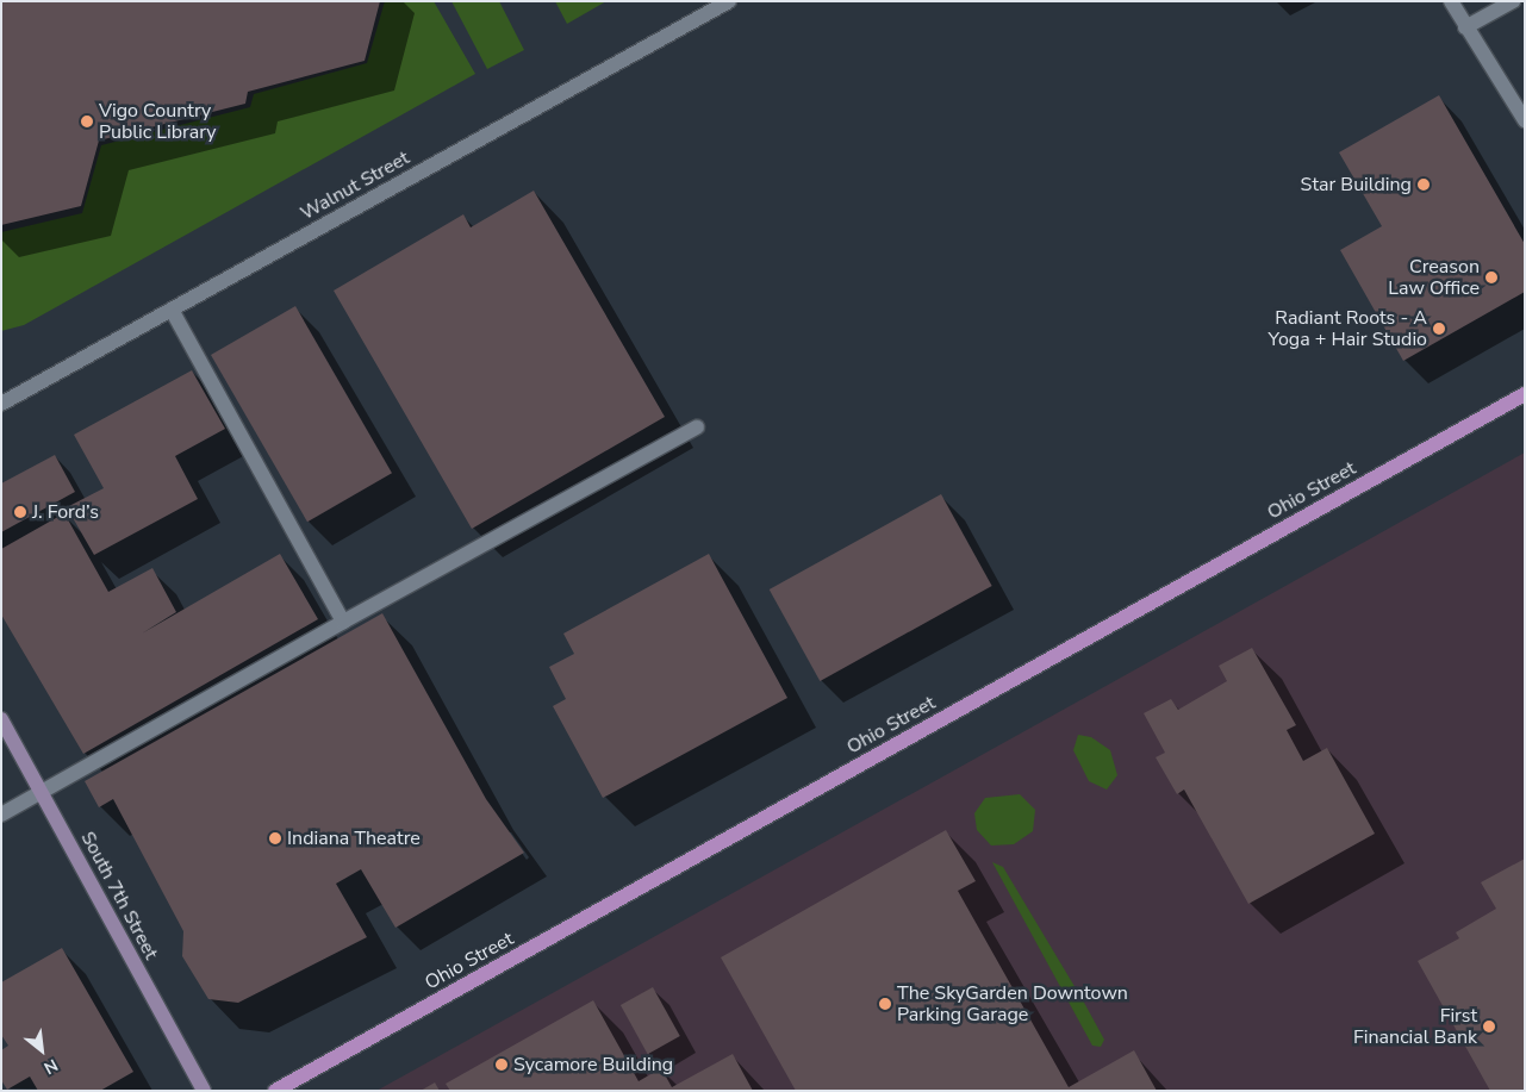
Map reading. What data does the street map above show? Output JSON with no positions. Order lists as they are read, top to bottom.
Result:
{
  "streets": {
    "main road": ["Ohio Street", "South 7th Street"],
    "street": ["Walnut Street"]
  },
  "places": [
    "Vigo Country Public Library",
    "Star Building",
    "Creason Law Office",
    "Radiant Roots - A Yoga + Hair Studio",
    "J. Ford’s",
    "Indiana Theatre",
    "The SkyGarden Downtown Parking Garage",
    "First Financial Bank",
    "Sycamore Building"
  ],
  "north": "bottom right"
}
